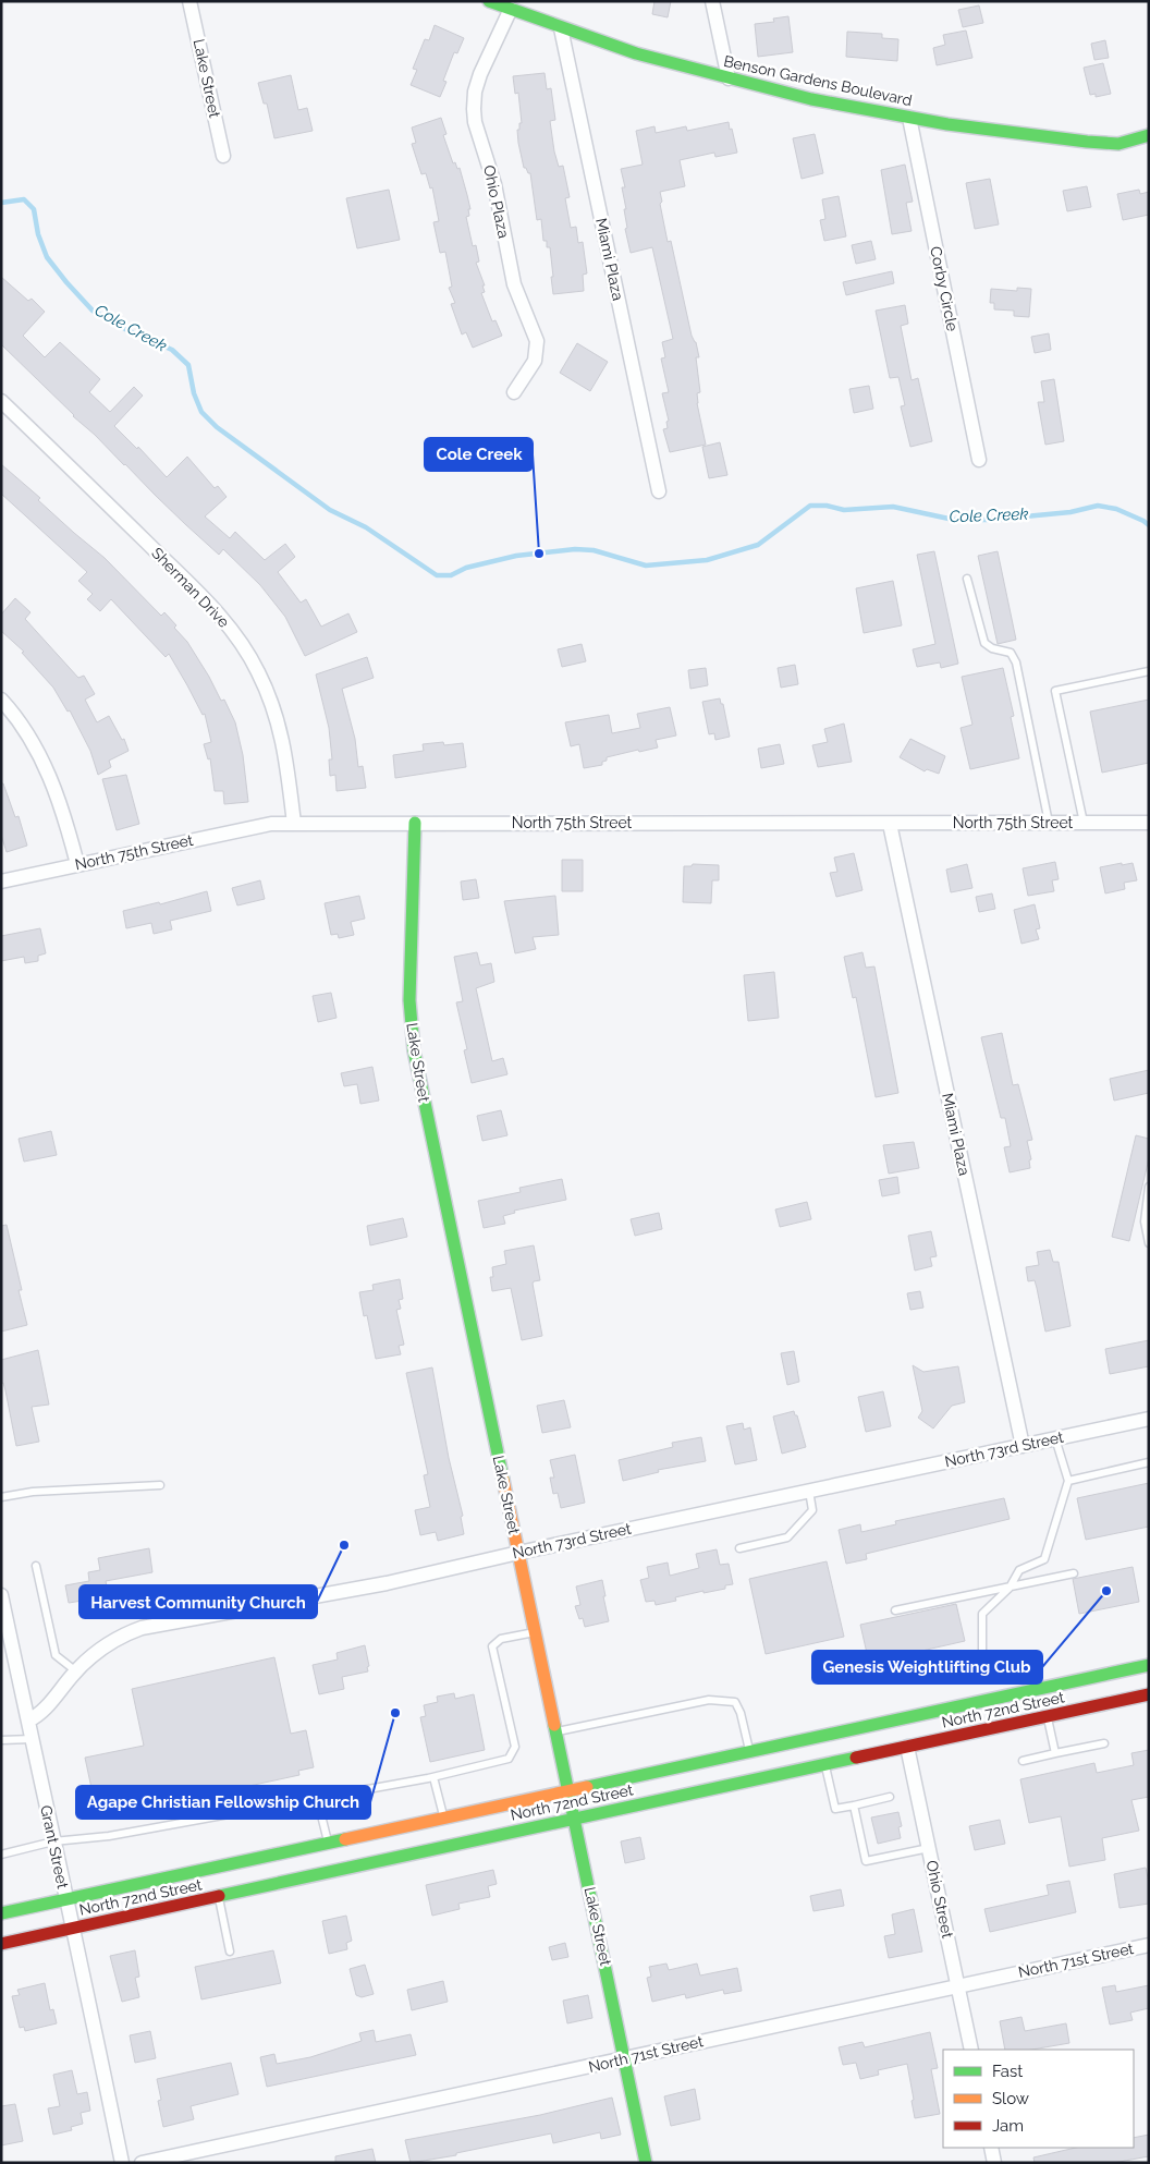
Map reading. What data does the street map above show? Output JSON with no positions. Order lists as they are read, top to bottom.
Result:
{
  "streets": {
    "main road": ["Lake Street", "Benson Gardens Boulevard", "North 72nd Street"],
    "street": [
      "Ohio Plaza",
      "Miami Plaza",
      "Corby Circle",
      "Sherman Drive",
      "North 75th Street",
      "North 73rd Street",
      "Grant Street",
      "Ohio Street",
      "North 71st Street"
    ]
  },
  "crossings": [
    ["Lake Street", "North 75th Street"],
    ["Lake Street", "North 73rd Street"],
    ["Lake Street", "North 72nd Street"],
    ["Lake Street", "North 71st Street"],
    ["Benson Gardens Boulevard", "Ohio Plaza"],
    ["Benson Gardens Boulevard", "Miami Plaza"],
    ["Benson Gardens Boulevard", "Corby Circle"],
    ["Miami Plaza", "North 75th Street"],
    ["Miami Plaza", "North 73rd Street"],
    ["Sherman Drive", "North 75th Street"],
    ["North 73rd Street", "Grant Street"],
    ["North 72nd Street", "Grant Street"],
    ["North 72nd Street", "Ohio Street"],
    ["Ohio Street", "North 71st Street"]
  ],
  "water": ["Cole Creek"],
  "places": [
    "Cole Creek",
    "Harvest Community Church",
    "Genesis Weightlifting Club",
    "Agape Christian Fellowship Church"
  ],
  "legend": ["Fast", "Slow", "Jam"]
}
